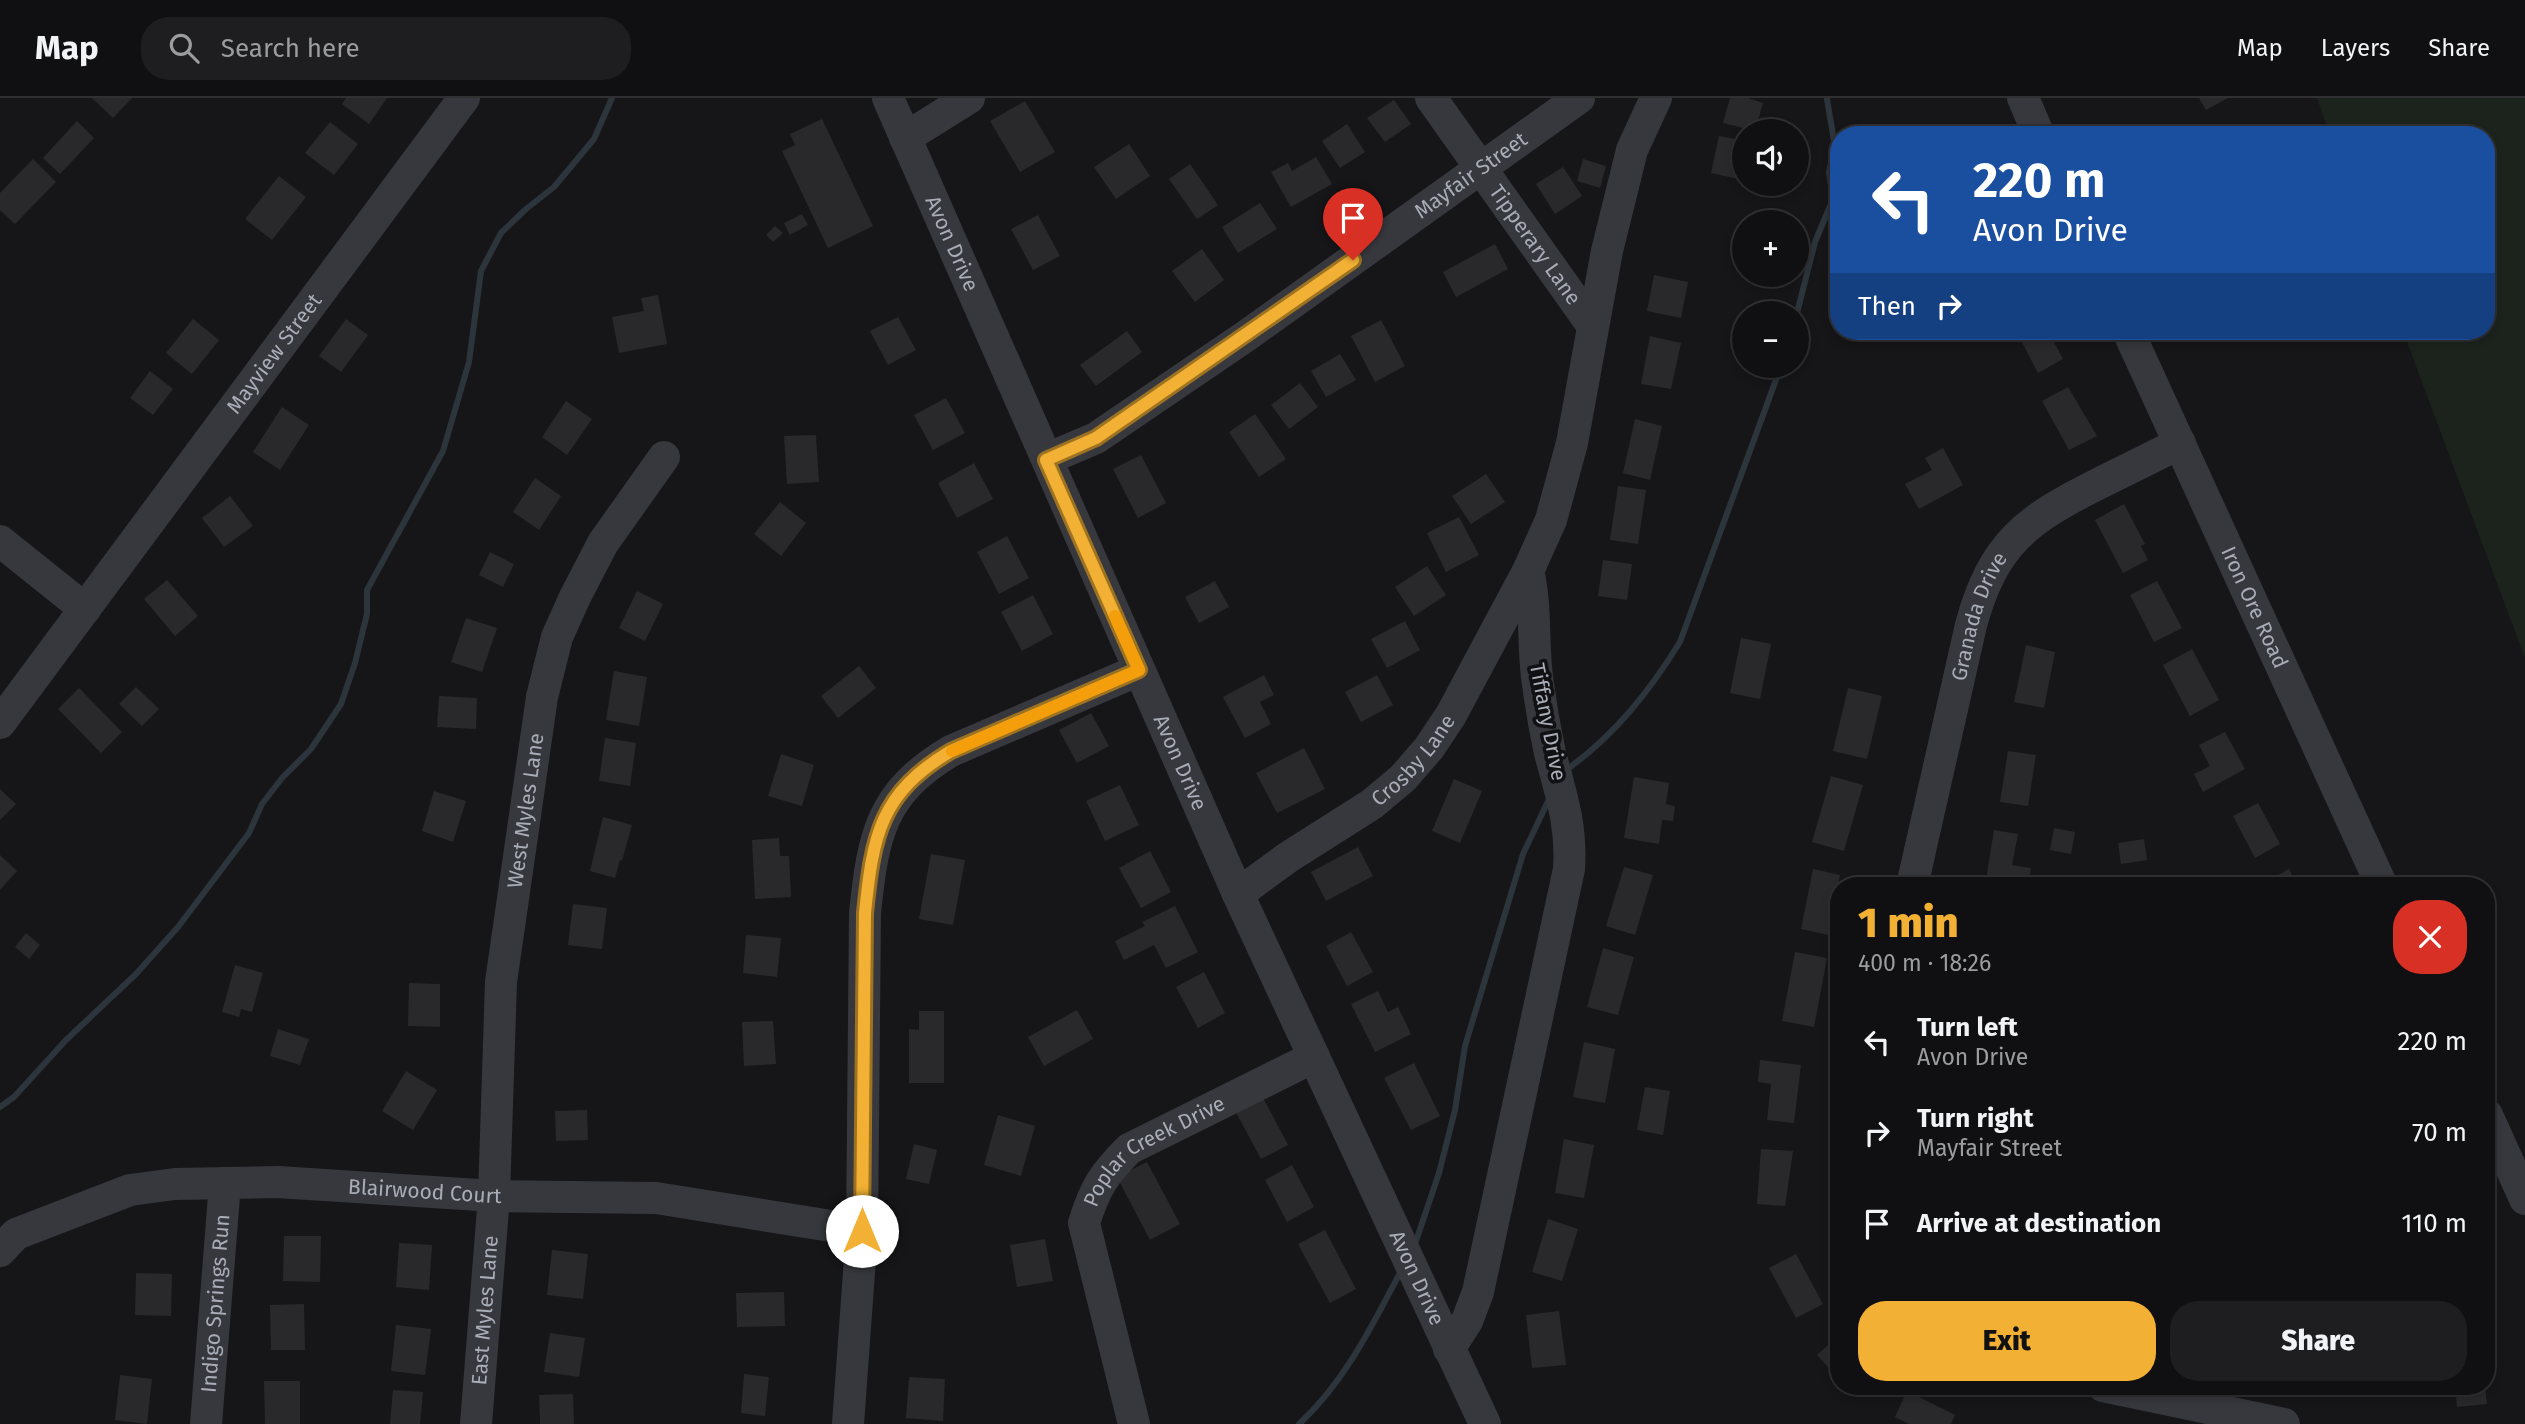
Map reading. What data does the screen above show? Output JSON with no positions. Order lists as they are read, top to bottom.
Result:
{
  "streets": {
    "street": [
      "Mayfair Street",
      "Avon Drive",
      "Tipperary Lane",
      "Mayview Street",
      "Iron Ore Road",
      "Granada Drive",
      "Tiffany Drive",
      "Crosby Lane",
      "West Myles Lane",
      "Poplar Creek Drive",
      "Blairwood Court",
      "Indigo Springs Run",
      "East Myles Lane"
    ]
  },
  "crossings": [
    ["Mayfair Street", "Avon Drive"],
    ["Mayfair Street", "Tipperary Lane"],
    ["Avon Drive", "Tiffany Drive"],
    ["Avon Drive", "Crosby Lane"],
    ["Avon Drive", "Poplar Creek Drive"],
    ["Iron Ore Road", "Granada Drive"],
    ["Tiffany Drive", "Crosby Lane"],
    ["West Myles Lane", "Blairwood Court"],
    ["West Myles Lane", "East Myles Lane"],
    ["Blairwood Court", "Indigo Springs Run"],
    ["Blairwood Court", "East Myles Lane"]
  ],
  "page": {
    "header": "Map",
    "search": "Search here",
    "nav": ["Map", "Layers", "Share"],
    "map_buttons": ["+", "−"],
    "turn": ["220 m", "Avon Drive"],
    "then": "Then",
    "heading": ["1 min", "400 m · 18:26"],
    "list": [
      {
        "name": "Turn left",
        "note": "Avon Drive",
        "value": "220 m"
      },
      {
        "name": "Turn right",
        "note": "Mayfair Street",
        "value": "70 m"
      },
      {
        "name": "Arrive at destination",
        "value": "110 m"
      }
    ],
    "buttons": ["Exit", "Share"]
  }
}
